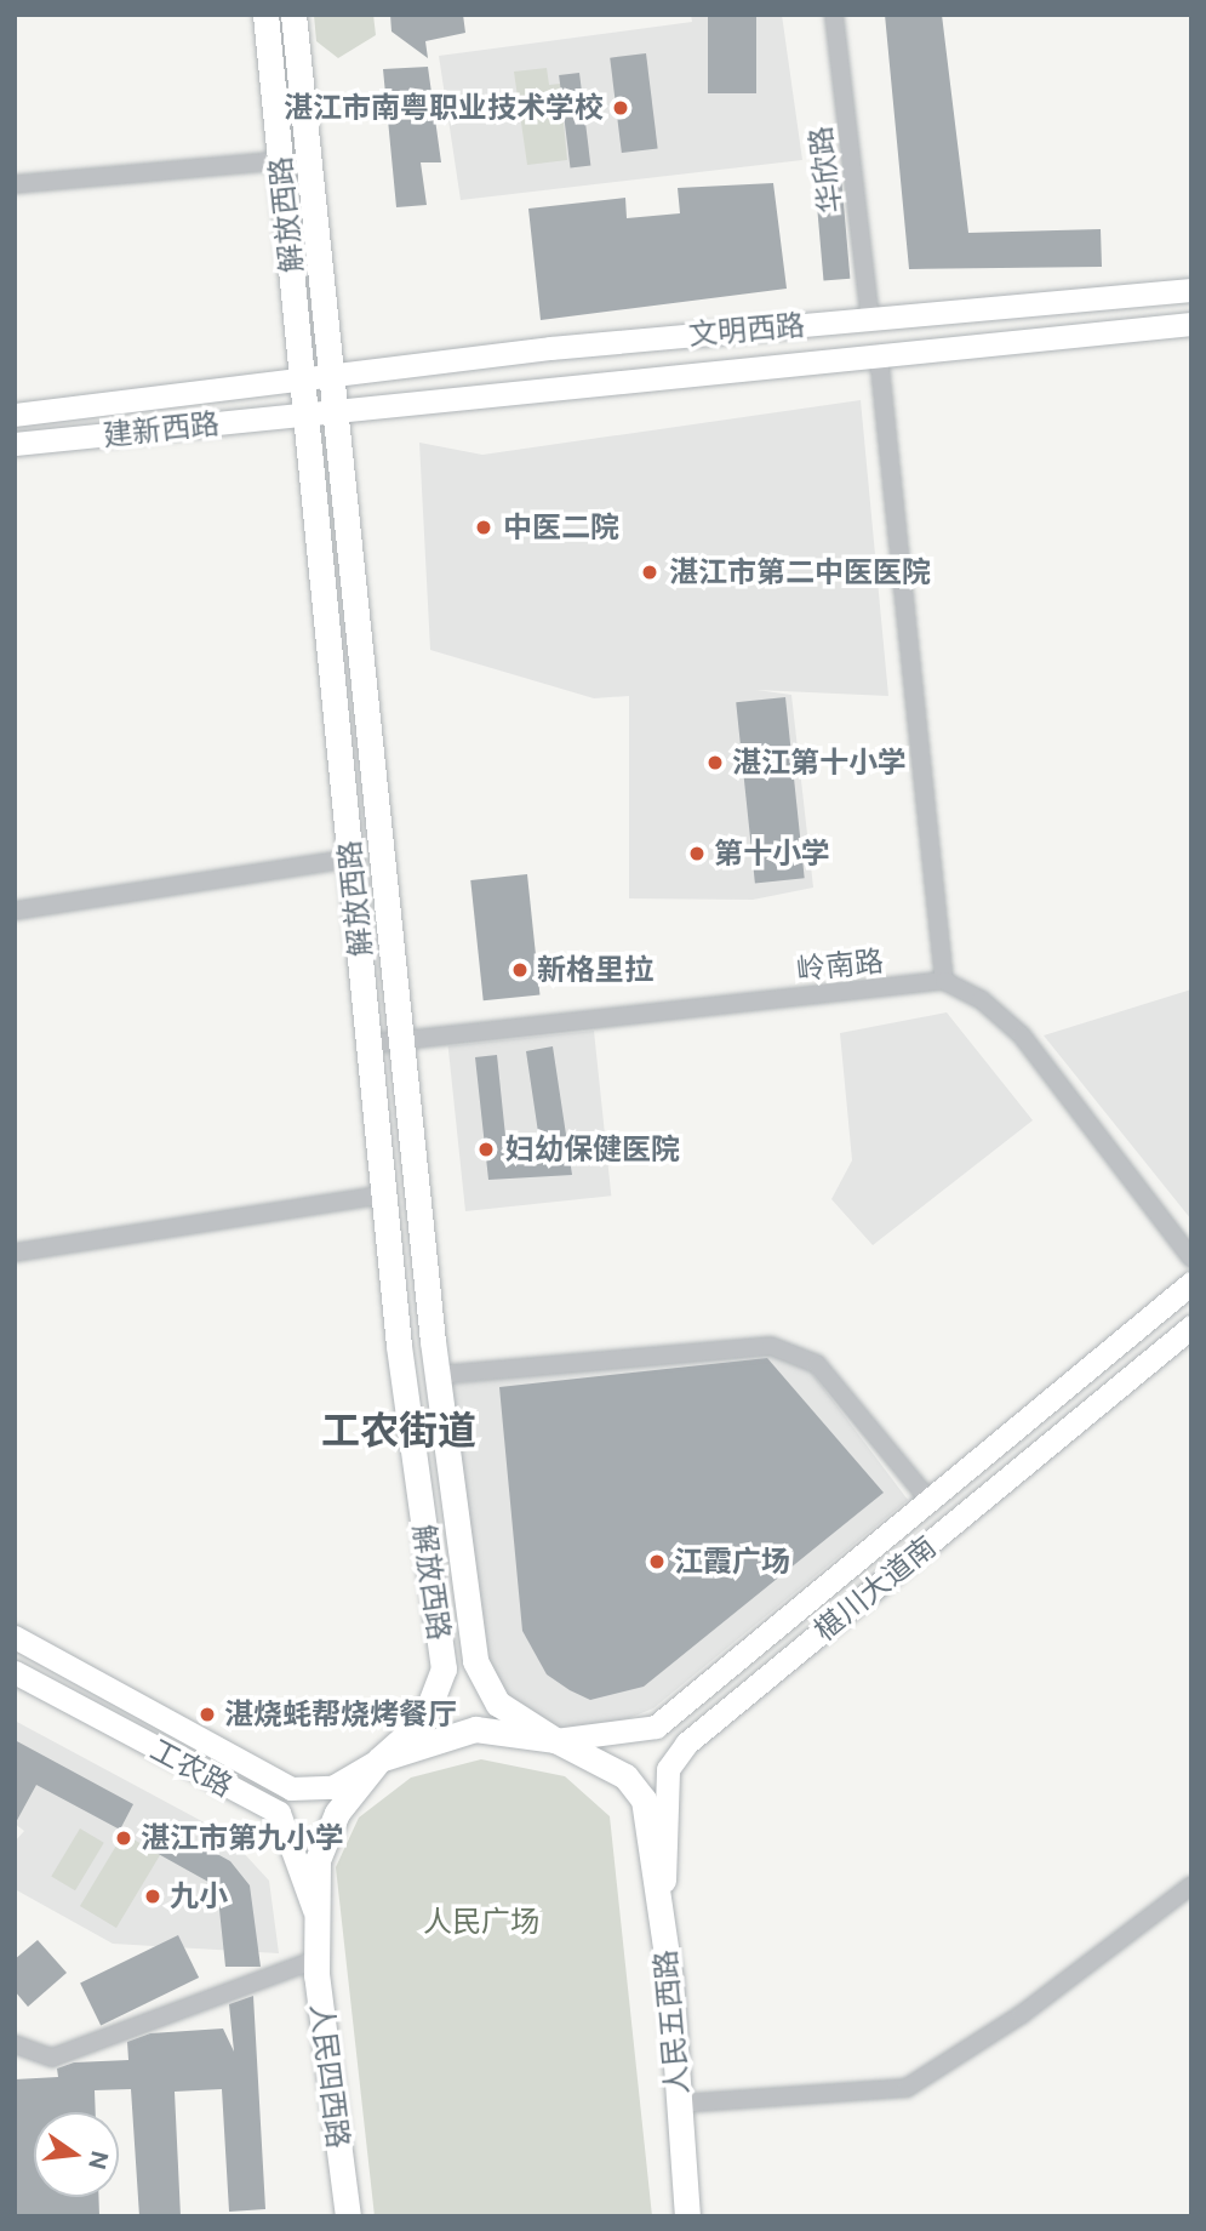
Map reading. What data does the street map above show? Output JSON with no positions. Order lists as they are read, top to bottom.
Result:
{
  "streets": {
    "main road": ["解放西路", "人民五西路", "人民四西路"],
    "street": [
      "华欣路",
      "文明西路",
      "建新西路",
      "岭南路",
      "椹川大道南",
      "工农路"
    ]
  },
  "crossings": [
    ["华欣路", "文明西路"],
    ["解放西路", "文明西路"],
    ["解放西路", "建新西路"],
    ["解放西路", "岭南路"],
    ["解放西路", "椹川大道南"],
    ["解放西路", "工农路"],
    ["解放西路", "人民五西路"],
    ["解放西路", "人民四西路"],
    ["文明西路", "建新西路"],
    ["椹川大道南", "人民五西路"],
    ["工农路", "人民四西路"]
  ],
  "districts": ["工农街道"],
  "parks": ["人民广场"],
  "places": [
    "湛江市南粤职业技术学校",
    "中医二院",
    "湛江市第二中医医院",
    "湛江第十小学",
    "第十小学",
    "新格里拉",
    "妇幼保健医院",
    "江霞广场",
    "湛烧蚝帮烧烤餐厅",
    "湛江市第九小学",
    "九小"
  ],
  "north": "right"
}
